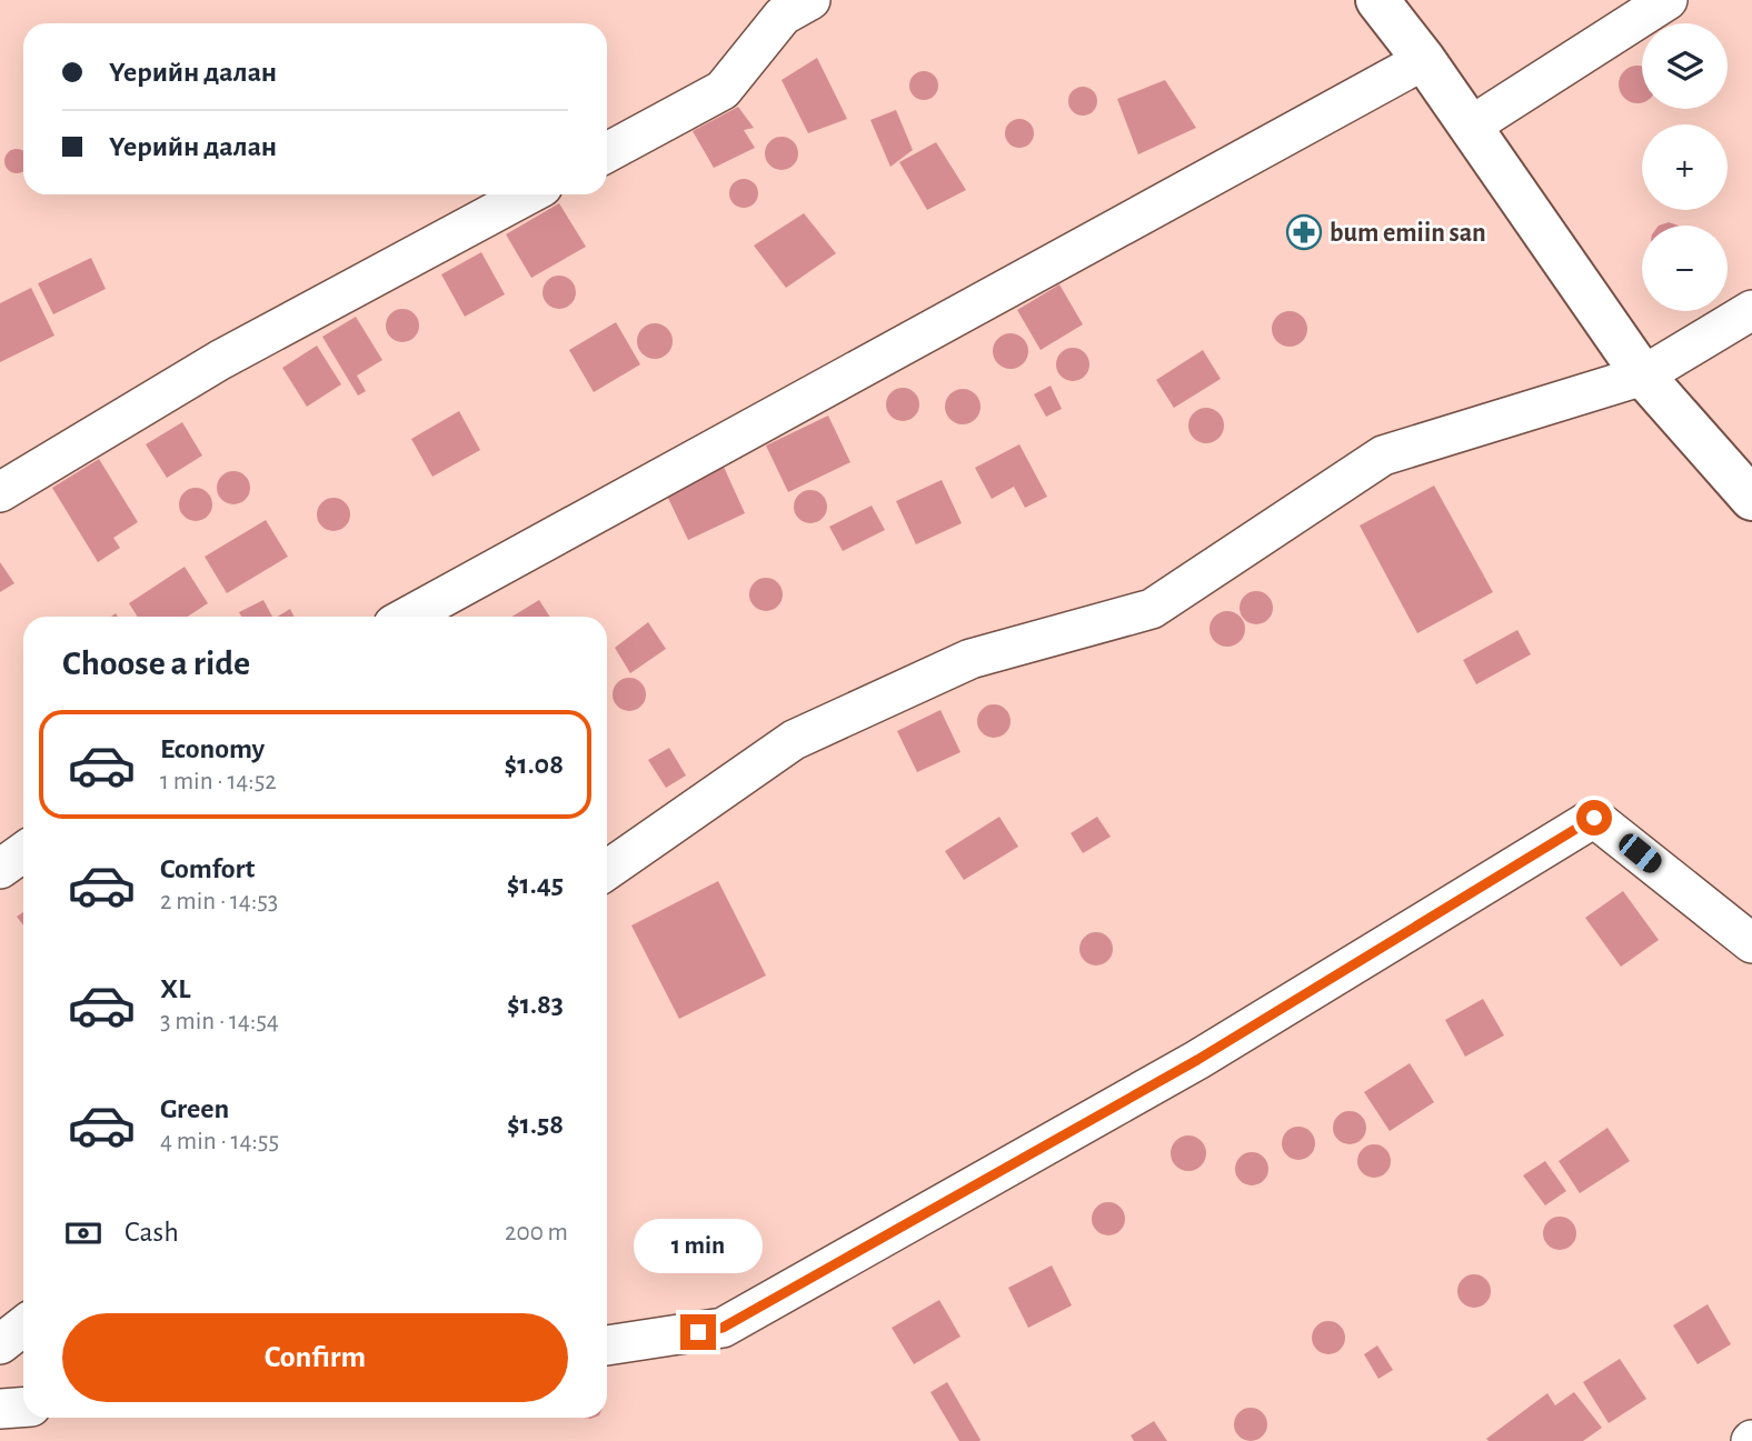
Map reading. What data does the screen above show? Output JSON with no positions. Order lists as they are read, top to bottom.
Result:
{
  "places": {
    "pharmacy": ["bum emiin san"]
  },
  "page": {
    "map_buttons": ["+", "−"],
    "banner": ["Үерийн далан", "Үерийн далан"],
    "heading": "Choose a ride",
    "list": [
      {
        "name": "Economy",
        "note": "1 min · 14:52",
        "value": "$1.08"
      },
      {
        "name": "Comfort",
        "note": "2 min · 14:53",
        "value": "$1.45"
      },
      {
        "name": "XL",
        "note": "3 min · 14:54",
        "value": "$1.83"
      },
      {
        "name": "Green",
        "note": "4 min · 14:55",
        "value": "$1.58"
      }
    ],
    "pay": ["Cash", "200 m"],
    "bubble": "1 min",
    "buttons": "Confirm"
  }
}
